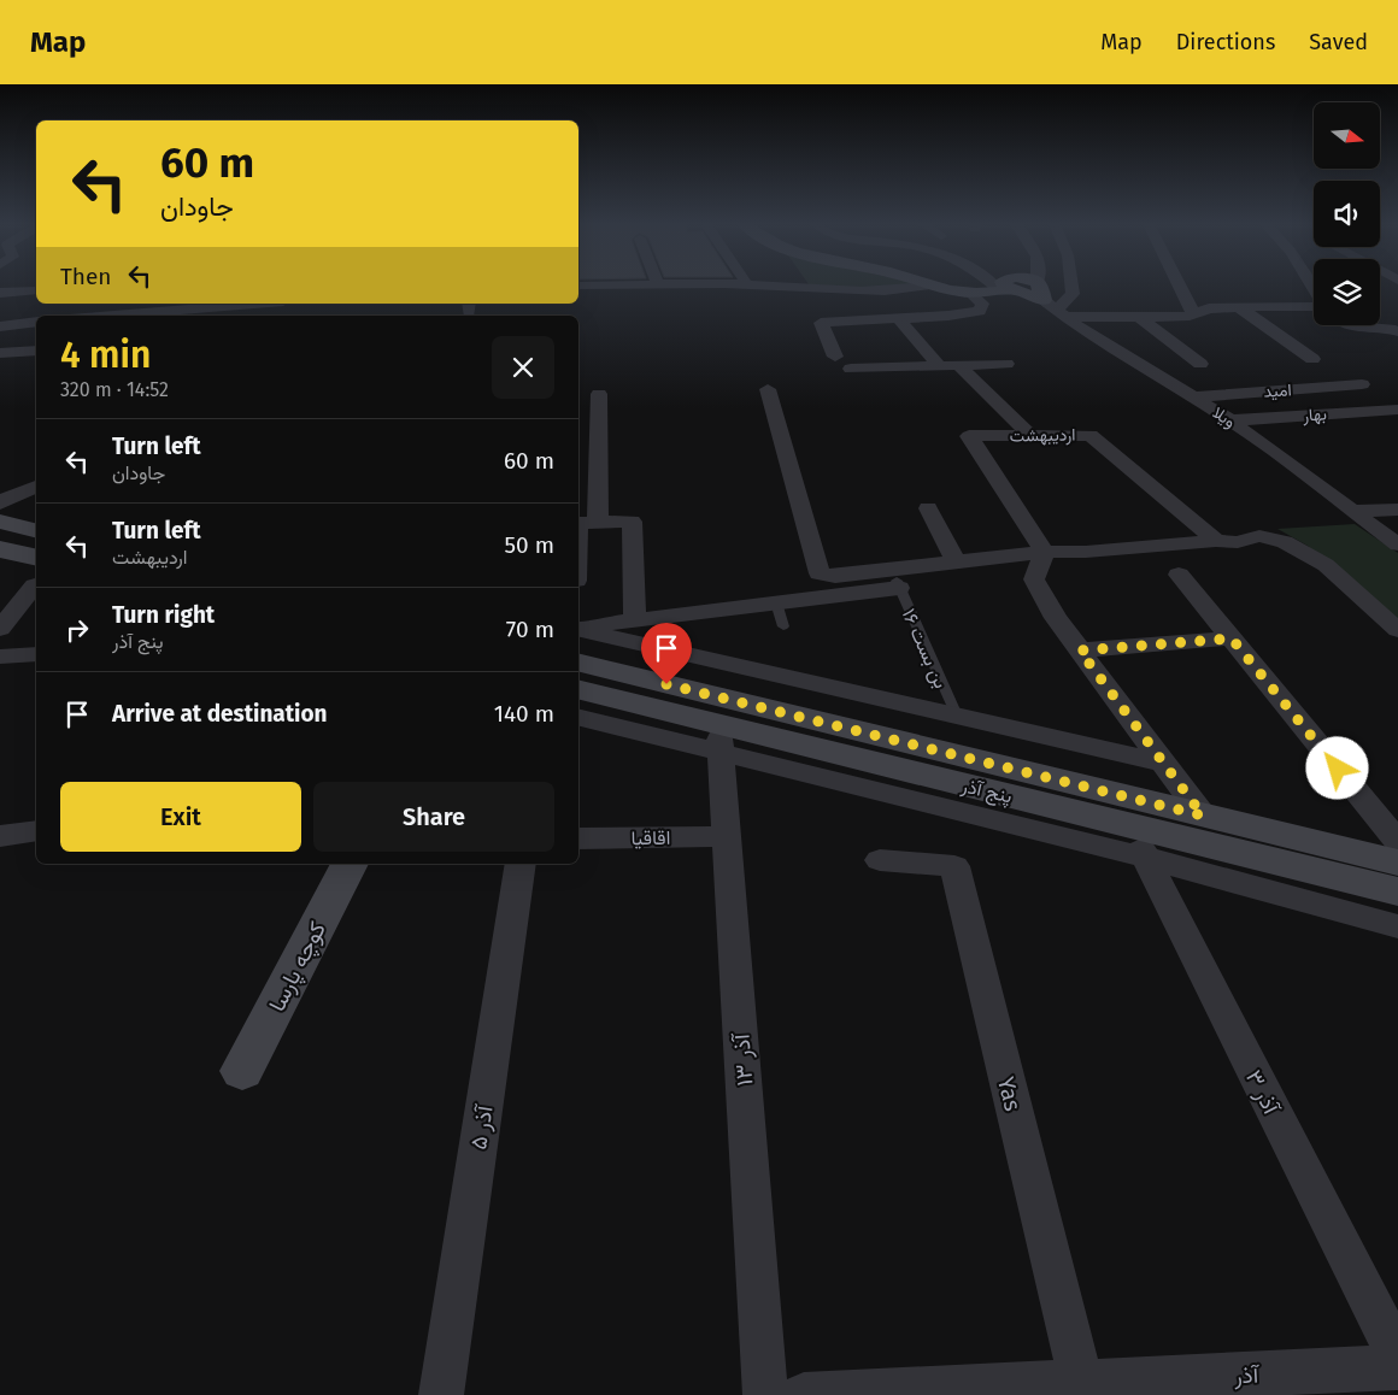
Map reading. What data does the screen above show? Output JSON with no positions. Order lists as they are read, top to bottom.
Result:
{
  "streets": {
    "main road": ["پنج آذر", "کوچه پارسا"],
    "street": [
      "امید",
      "بهار",
      "ویلا",
      "اردیبهشت",
      "اقاقیا",
      "۱۳ آذر",
      "آذر ۳",
      "Yas",
      "آذر ۵",
      "آذر"
    ],
    "lane": ["بن بست ۱۶"]
  },
  "crossings": [
    ["امید", "ویلا"],
    ["بهار", "ویلا"],
    ["پنج آذر", "۱۳ آذر"],
    ["پنج آذر", "آذر ۳"],
    ["اقاقیا", "۱۳ آذر"],
    ["Yas", "آذر"]
  ],
  "north": "right",
  "page": {
    "header": "Map",
    "nav": ["Map", "Directions", "Saved"],
    "turn": ["60 m", "جاودان"],
    "then": "Then",
    "heading": ["4 min", "320 m · 14:52"],
    "list": [
      {
        "name": "Turn left",
        "note": "جاودان",
        "value": "60 m"
      },
      {
        "name": "Turn left",
        "note": "اردیبهشت",
        "value": "50 m"
      },
      {
        "name": "Turn right",
        "note": "پنج آذر",
        "value": "70 m"
      },
      {
        "name": "Arrive at destination",
        "value": "140 m"
      }
    ],
    "buttons": ["Exit", "Share"]
  }
}
